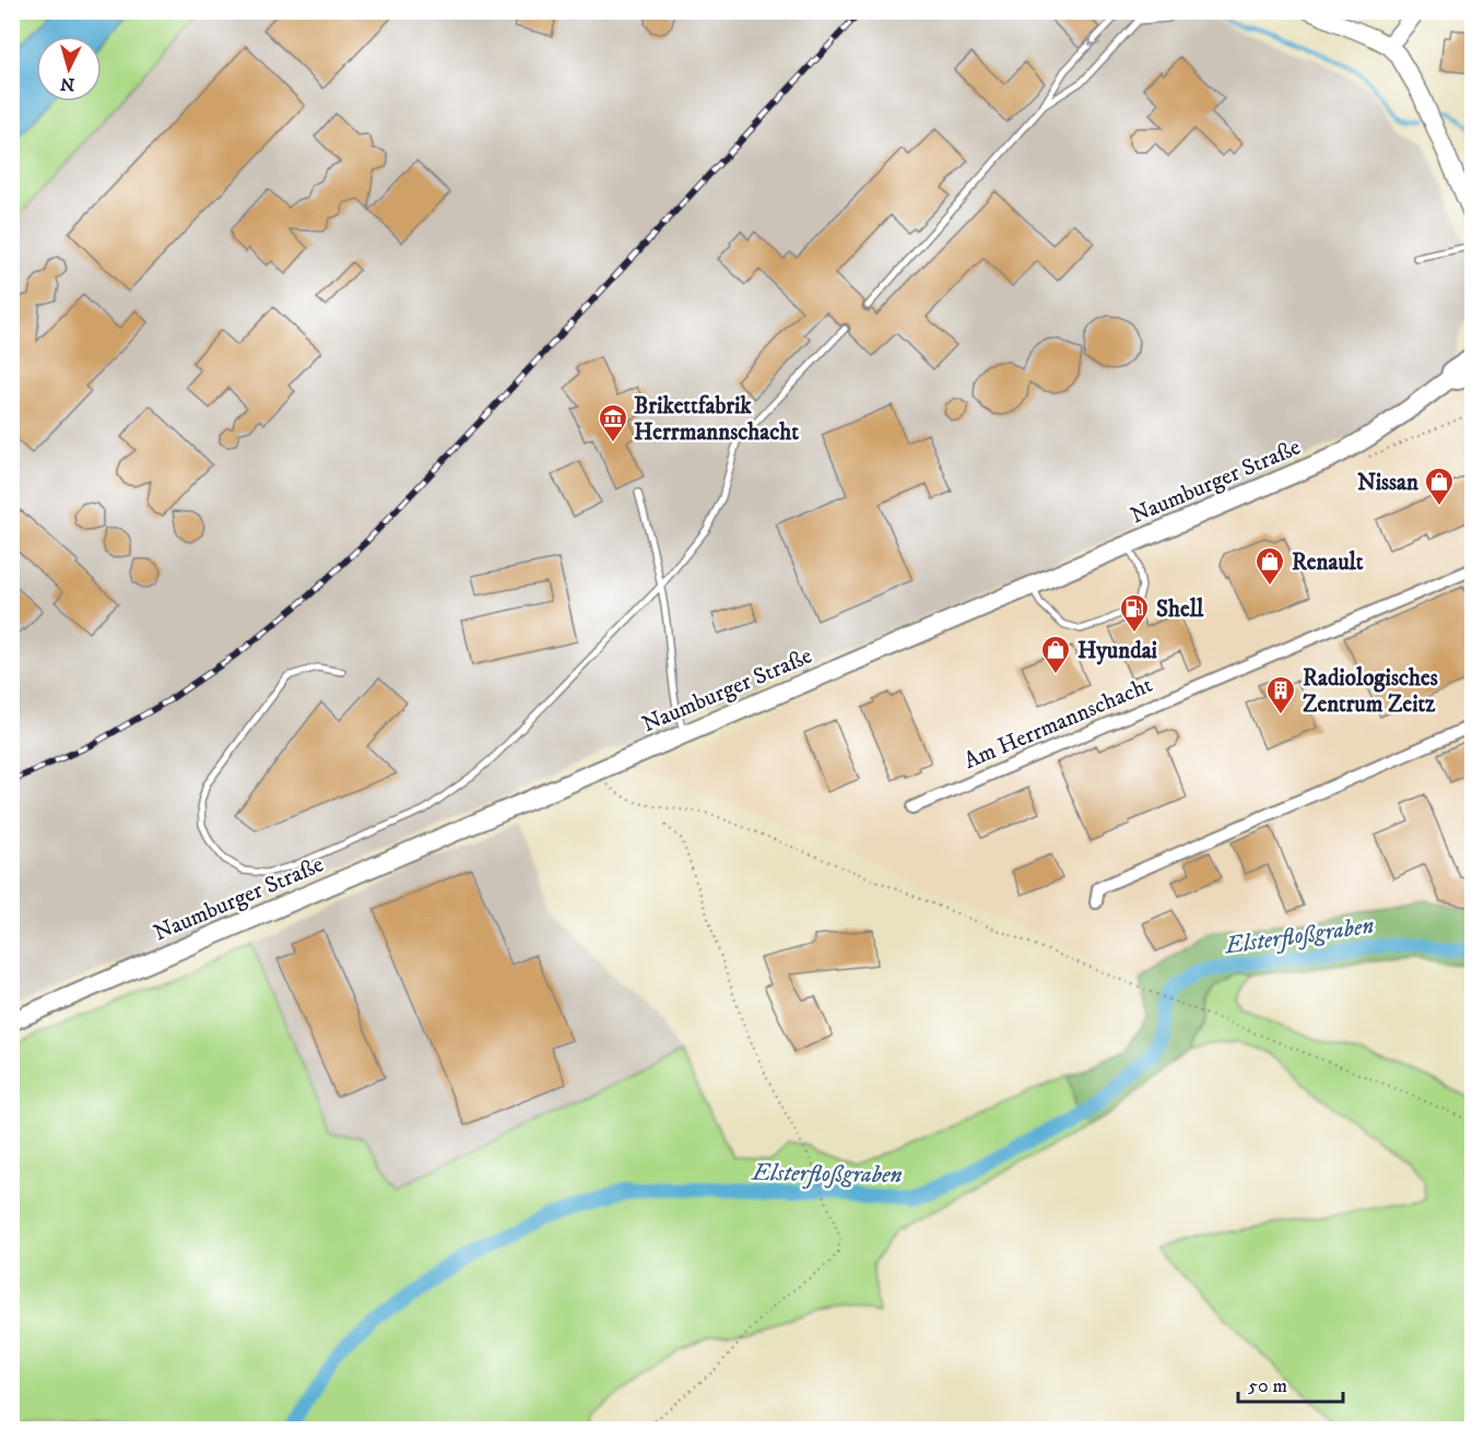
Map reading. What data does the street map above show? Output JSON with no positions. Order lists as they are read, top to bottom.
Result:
{
  "streets": {
    "main road": ["Naumburger Straße"],
    "street": ["Am Herrmannschacht"]
  },
  "water": ["Elsterfloßgraben"],
  "places": {
    "museum": ["Brikettfabrik Herrmannschacht"],
    "shop": ["Nissan", "Renault", "Hyundai"],
    "fuel station": ["Shell"],
    "building": ["Radiologisches Zentrum Zeitz"]
  },
  "scale_bar": "50 m",
  "north": "bottom"
}
